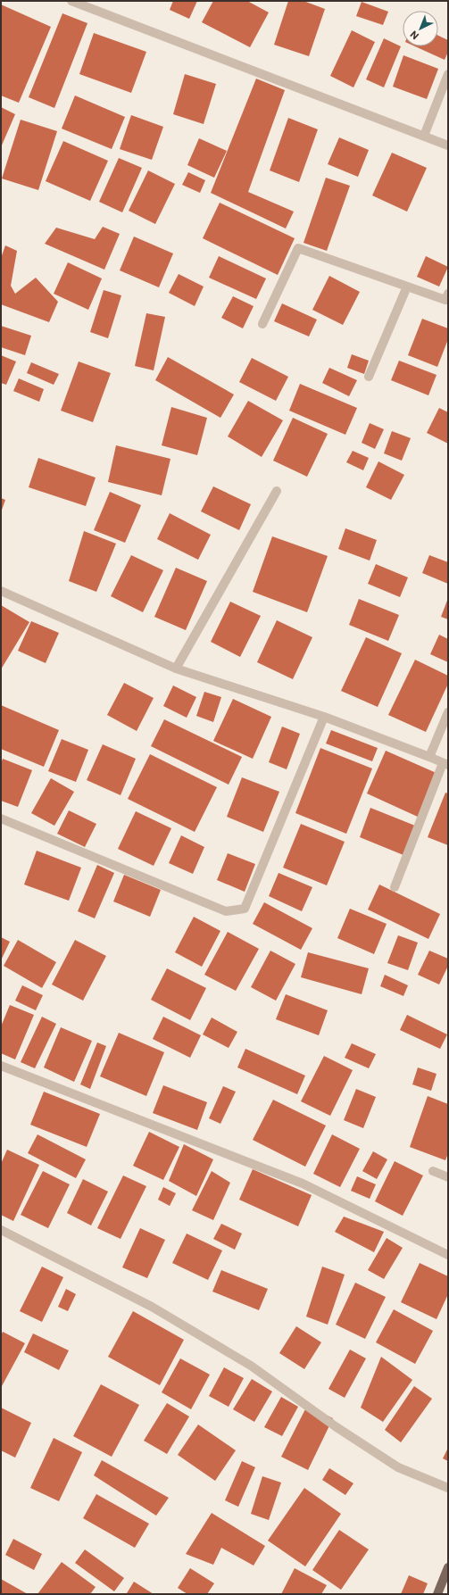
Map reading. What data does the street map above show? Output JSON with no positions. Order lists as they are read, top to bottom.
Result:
{
  "north": "bottom left"
}
